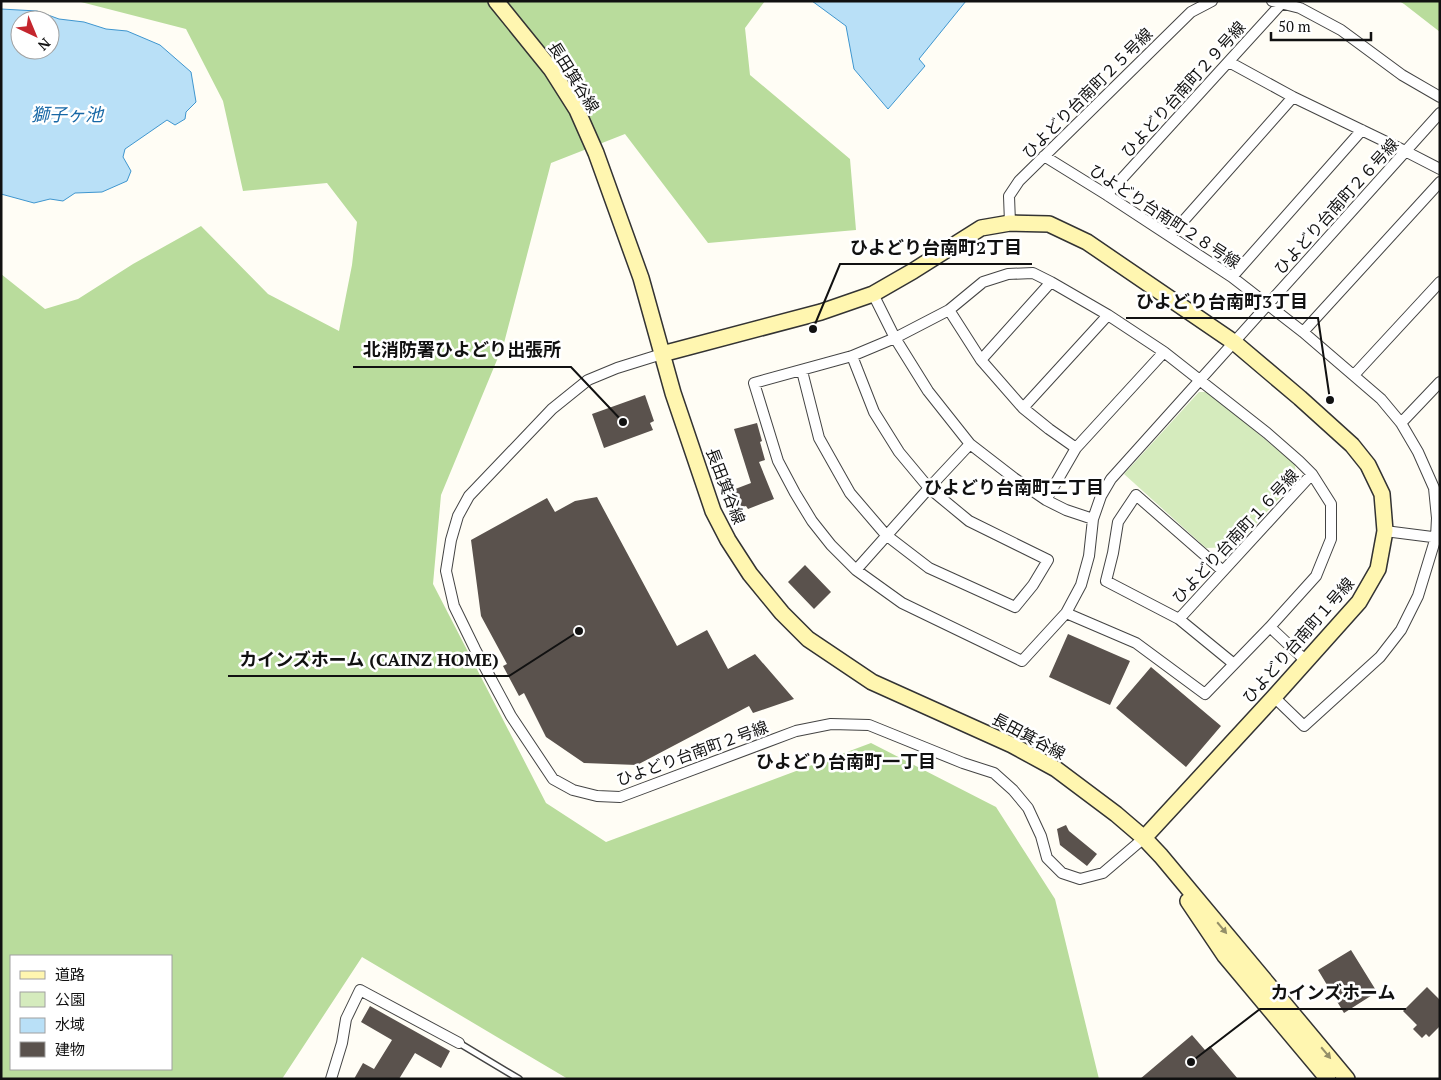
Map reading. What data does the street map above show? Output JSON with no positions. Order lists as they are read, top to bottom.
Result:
{
  "streets": {
    "street": [
      "長田箕谷線",
      "ひよどり台南町２９号線",
      "ひよどり台南町２５号線",
      "ひよどり台南町２６号線",
      "ひよどり台南町２８号線",
      "ひよどり台南町１６号線",
      "ひよどり台南町１号線",
      "ひよどり台南町２号線"
    ]
  },
  "crossings": [
    ["長田箕谷線", "ひよどり台南町１号線"],
    ["長田箕谷線", "ひよどり台南町２号線"],
    ["ひよどり台南町２９号線", "ひよどり台南町２８号線"],
    ["ひよどり台南町２５号線", "ひよどり台南町２８号線"],
    ["ひよどり台南町２５号線", "ひよどり台南町１号線"],
    ["ひよどり台南町２６号線", "ひよどり台南町２８号線"],
    ["ひよどり台南町２６号線", "ひよどり台南町１号線"],
    ["ひよどり台南町２８号線", "ひよどり台南町１号線"],
    ["ひよどり台南町１号線", "ひよどり台南町２号線"]
  ],
  "districts": ["ひよどり台南町二丁目", "ひよどり台南町一丁目"],
  "water": ["獅子ヶ池"],
  "places": [
    "ひよどり台南町2丁目",
    "ひよどり台南町3丁目",
    "北消防署ひよどり出張所",
    "カインズホーム (CAINZ HOME)",
    "カインズホーム"
  ],
  "legend": [
    "道路",
    "公園",
    "水域",
    "建物"
  ],
  "scale_bar": "50 m",
  "north": "bottom right"
}
